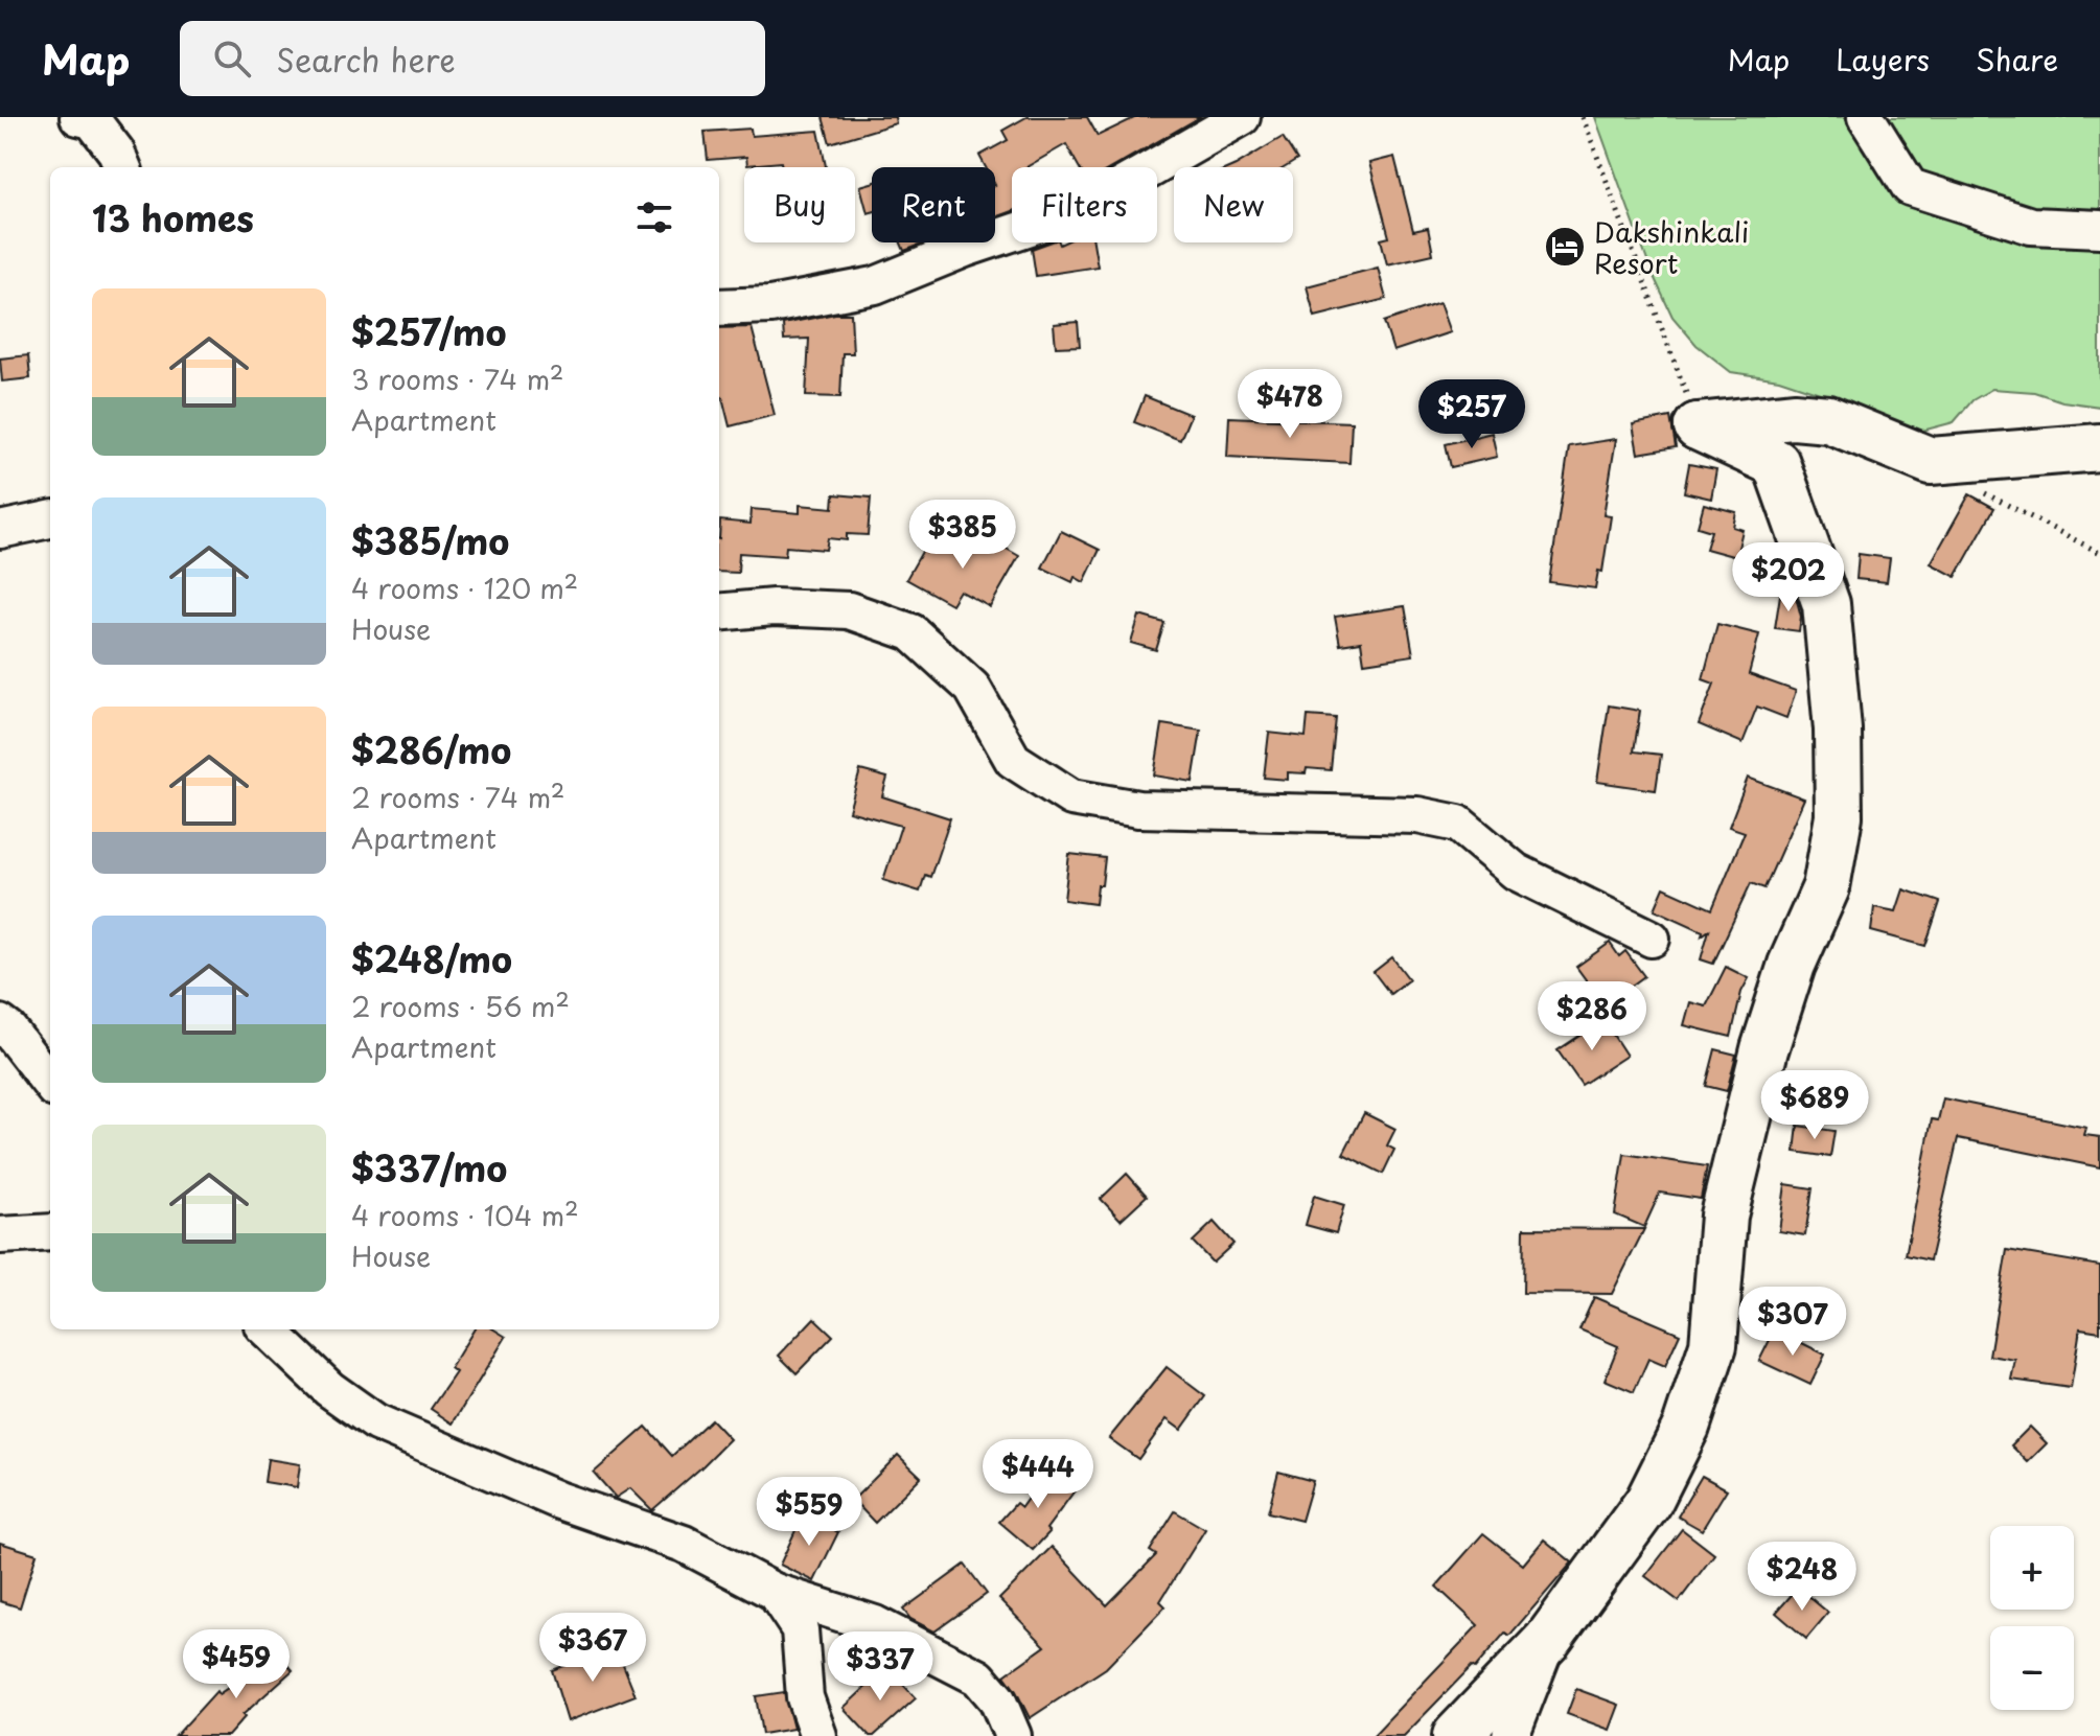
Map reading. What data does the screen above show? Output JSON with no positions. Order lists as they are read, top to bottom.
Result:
{
  "places": {
    "hotel": ["Dakshinkali Resort"]
  },
  "page": {
    "header": "Map",
    "search": "Search here",
    "nav": ["Map", "Layers", "Share"],
    "chip": [
      "Buy",
      "Rent",
      "Filters",
      "New"
    ],
    "heading": "13 homes",
    "list": [
      {
        "name": "$257/mo",
        "note": "3 rooms · 74 m² · Apartment"
      },
      {
        "name": "$385/mo",
        "note": "4 rooms · 120 m² · House"
      },
      {
        "name": "$286/mo",
        "note": "2 rooms · 74 m² · Apartment"
      },
      {
        "name": "$248/mo",
        "note": "2 rooms · 56 m² · Apartment"
      },
      {
        "name": "$337/mo",
        "note": "4 rooms · 104 m² · House"
      }
    ],
    "price": [
      "$478",
      "$257",
      "$385",
      "$202",
      "$286",
      "$689",
      "$307",
      "$444",
      "$559",
      "$248",
      "$367",
      "$459",
      "$337"
    ],
    "map_buttons": ["+", "−"]
  }
}
